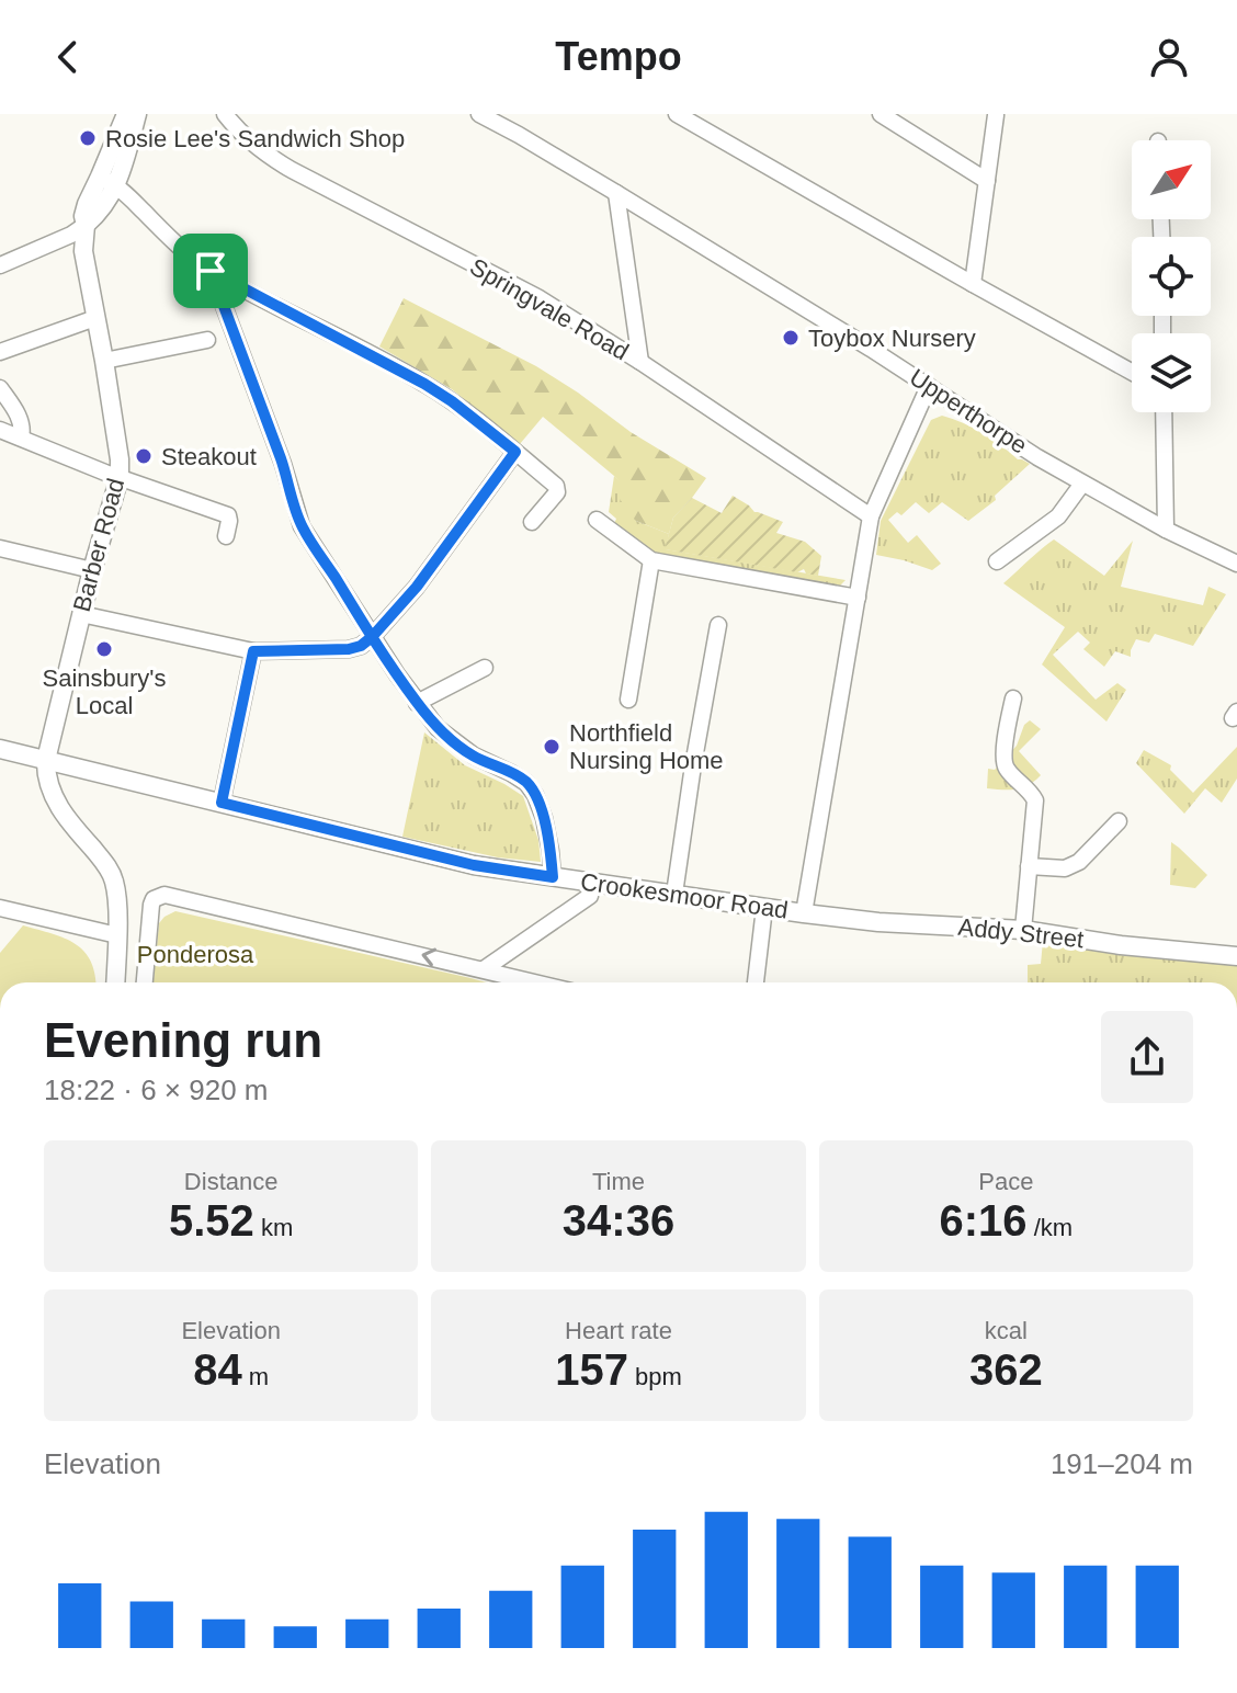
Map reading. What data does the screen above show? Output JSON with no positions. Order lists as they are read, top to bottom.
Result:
{
  "streets": {
    "street": [
      "Springvale Road",
      "Upperthorpe",
      "Barber Road",
      "Crookesmoor Road",
      "Addy Street"
    ]
  },
  "crossings": [
    ["Barber Road", "Crookesmoor Road"],
    ["Crookesmoor Road", "Addy Street"]
  ],
  "parks": ["Ponderosa"],
  "places": [
    "Rosie Lee's Sandwich Shop",
    "Toybox Nursery",
    "Steakout",
    "Sainsbury's Local",
    "Northfield Nursing Home"
  ],
  "north": "top right",
  "page": {
    "header": "Tempo",
    "heading": ["Evening run", "18:22 · 6 × 920 m"],
    "stats": [
      ["Distance", "5.52 km"],
      ["Time", "34:36"],
      ["Pace", "6:16 /km"],
      ["Elevation", "84 m"],
      ["Heart rate", "157 bpm"],
      ["kcal", "362"]
    ],
    "chart": ["Elevation", "191–204 m"]
  }
}
